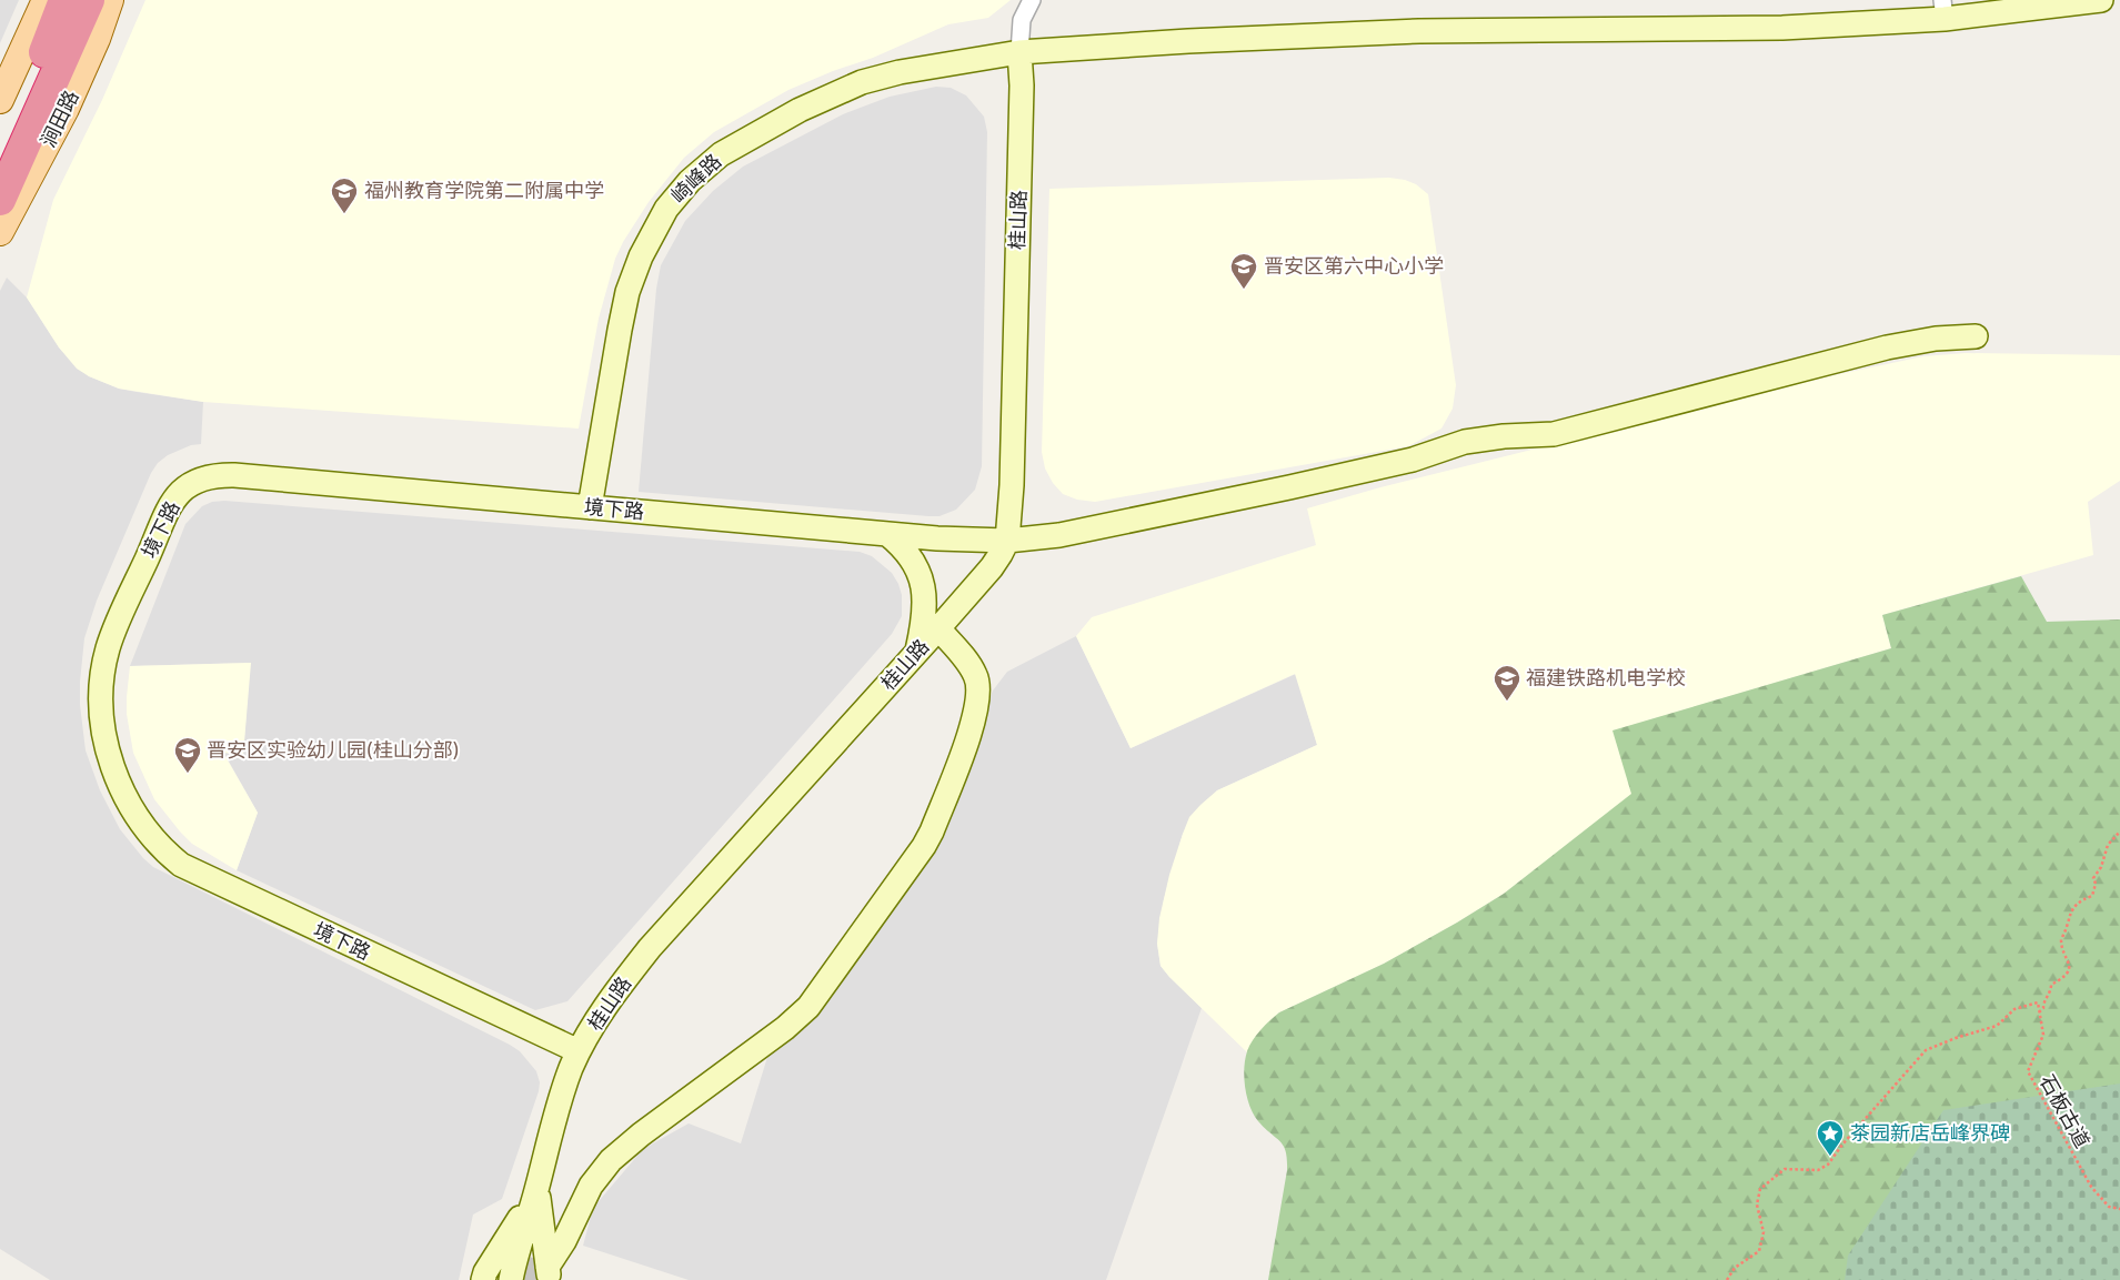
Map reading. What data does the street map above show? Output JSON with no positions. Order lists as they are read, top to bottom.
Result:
{
  "streets": {
    "main road": ["涧田路"],
    "street": ["崎峰路", "桂山路", "境下路"],
    "path": ["石板古道"]
  },
  "crossings": [
    ["崎峰路", "桂山路"],
    ["崎峰路", "境下路"],
    ["桂山路", "境下路"]
  ],
  "places": {
    "school or university": [
      "福州教育学院第二附属中学",
      "晋安区第六中心小学",
      "福建铁路机电学校",
      "晋安区实验幼儿园(桂山分部)"
    ],
    "place": ["茶园新店岳峰界碑"]
  }
}
